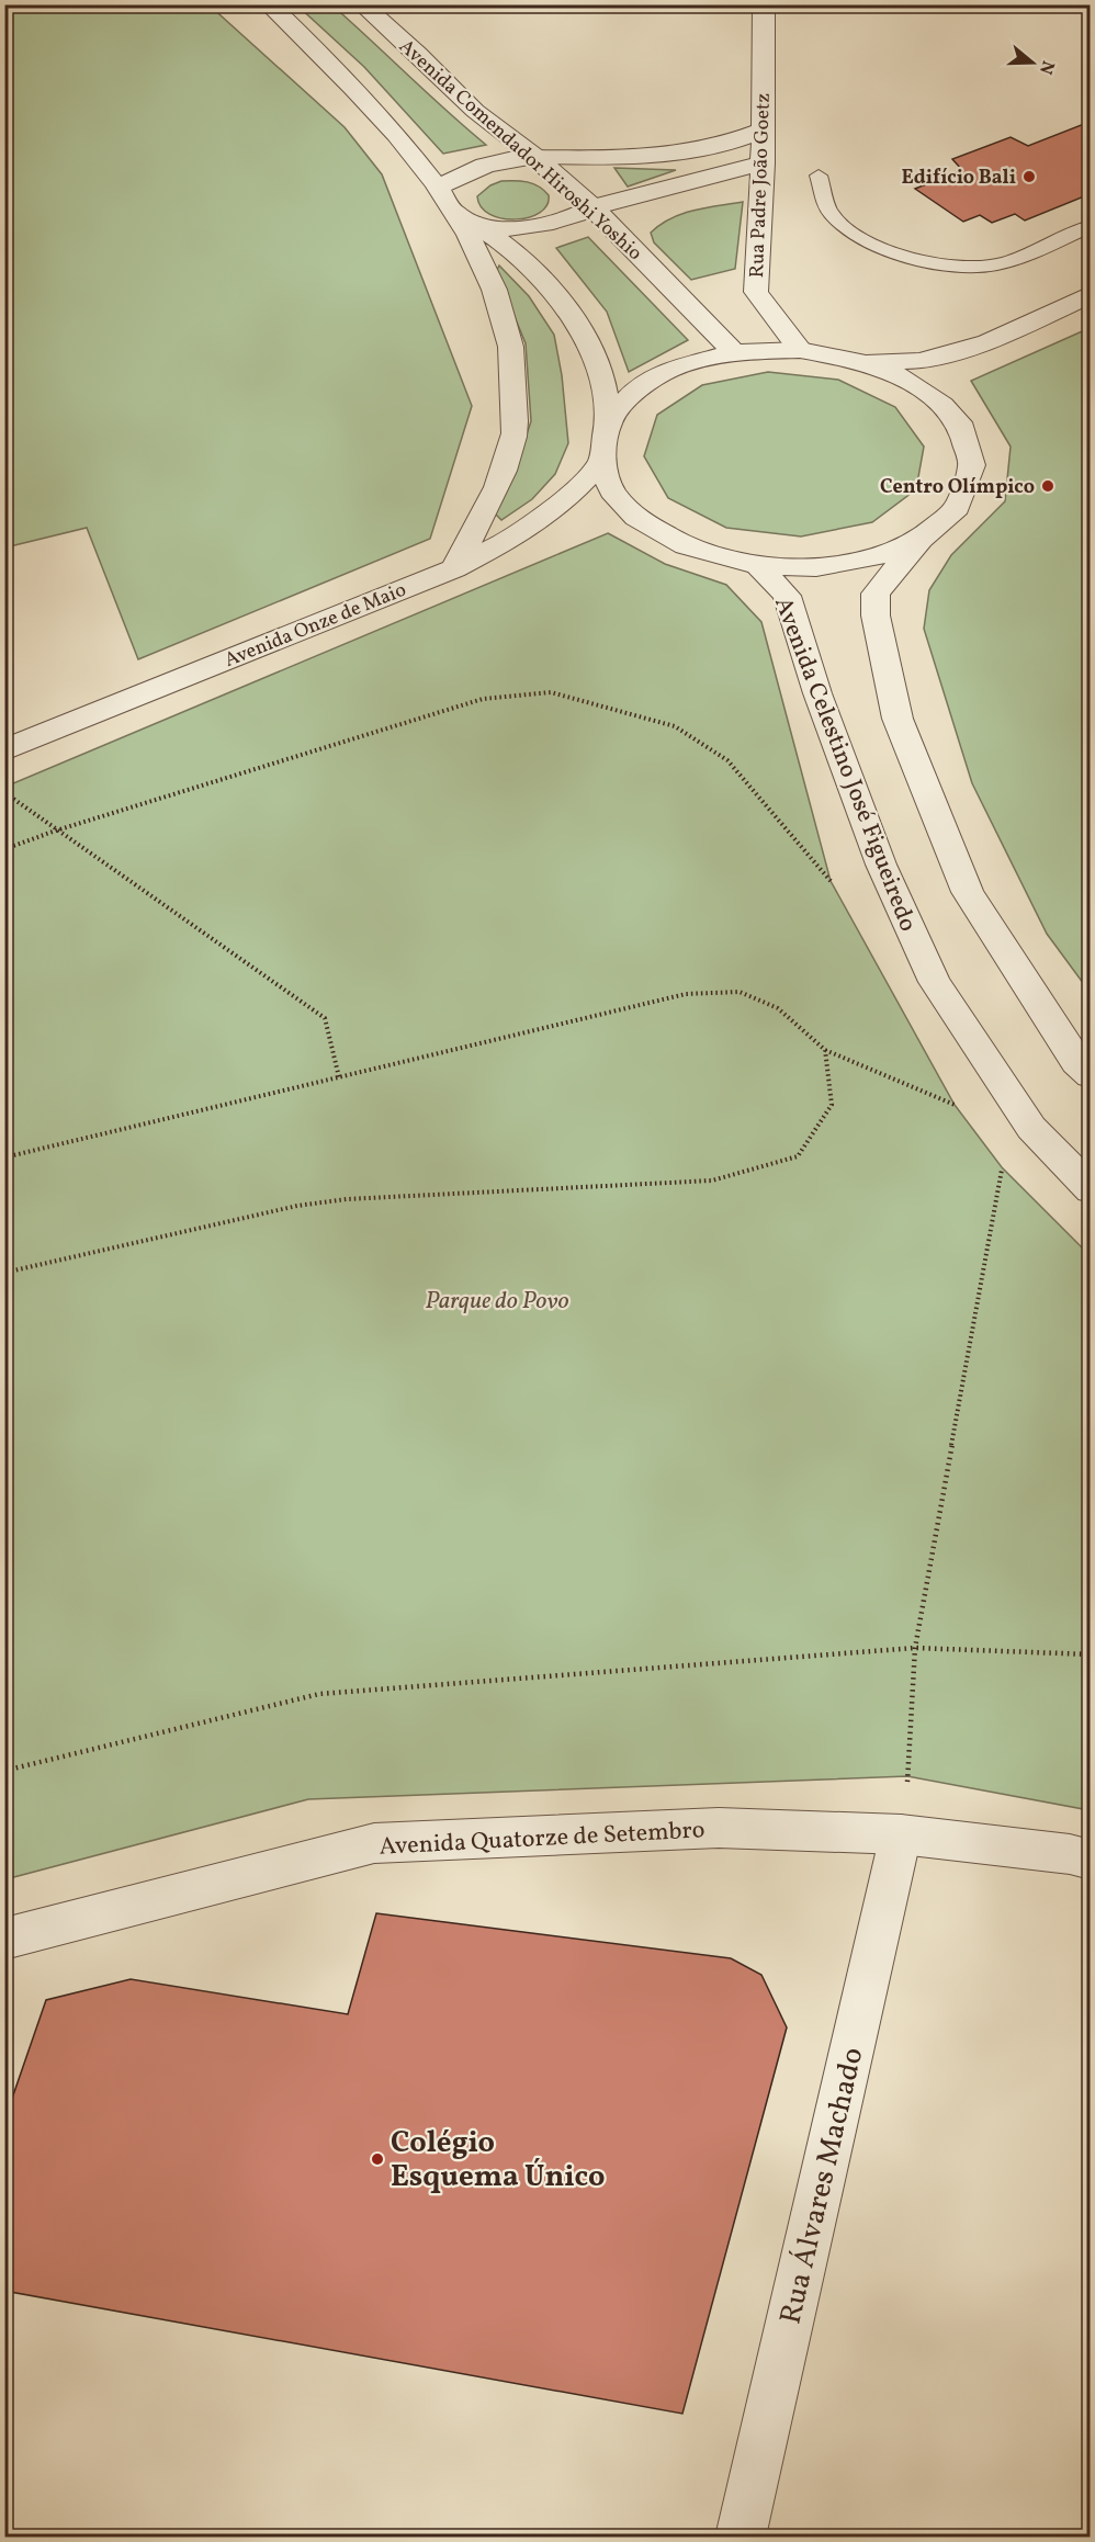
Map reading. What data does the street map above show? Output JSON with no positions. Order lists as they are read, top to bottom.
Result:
{
  "streets": {
    "street": [
      "Avenida Comendador Hiroshi Yoshio",
      "Rua Padre João Goetz",
      "Avenida Onze de Maio",
      "Avenida Celestino José Figueiredo",
      "Avenida Quatorze de Setembro",
      "Rua Álvares Machado"
    ]
  },
  "crossings": [
    ["Avenida Quatorze de Setembro", "Rua Álvares Machado"]
  ],
  "parks": ["Parque do Povo"],
  "places": ["Edifício Bali", "Centro Olímpico", "Colégio Esquema Único"],
  "north": "right"
}
